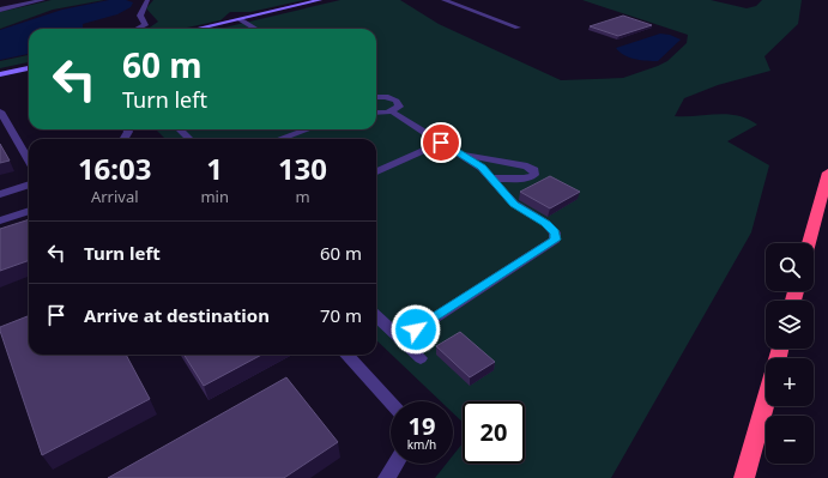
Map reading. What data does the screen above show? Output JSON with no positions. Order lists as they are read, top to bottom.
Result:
{
  "page": {
    "turn": ["60 m", "Turn left"],
    "eta": [
      "16:03",
      "Arrival",
      "1",
      "min",
      "130",
      "m"
    ],
    "list": [
      {
        "name": "Turn left",
        "value": "60 m"
      },
      {
        "name": "Arrive at destination",
        "value": "70 m"
      }
    ],
    "map_buttons": ["+", "−"],
    "speed": "19 km/h",
    "limit": "20"
  }
}
